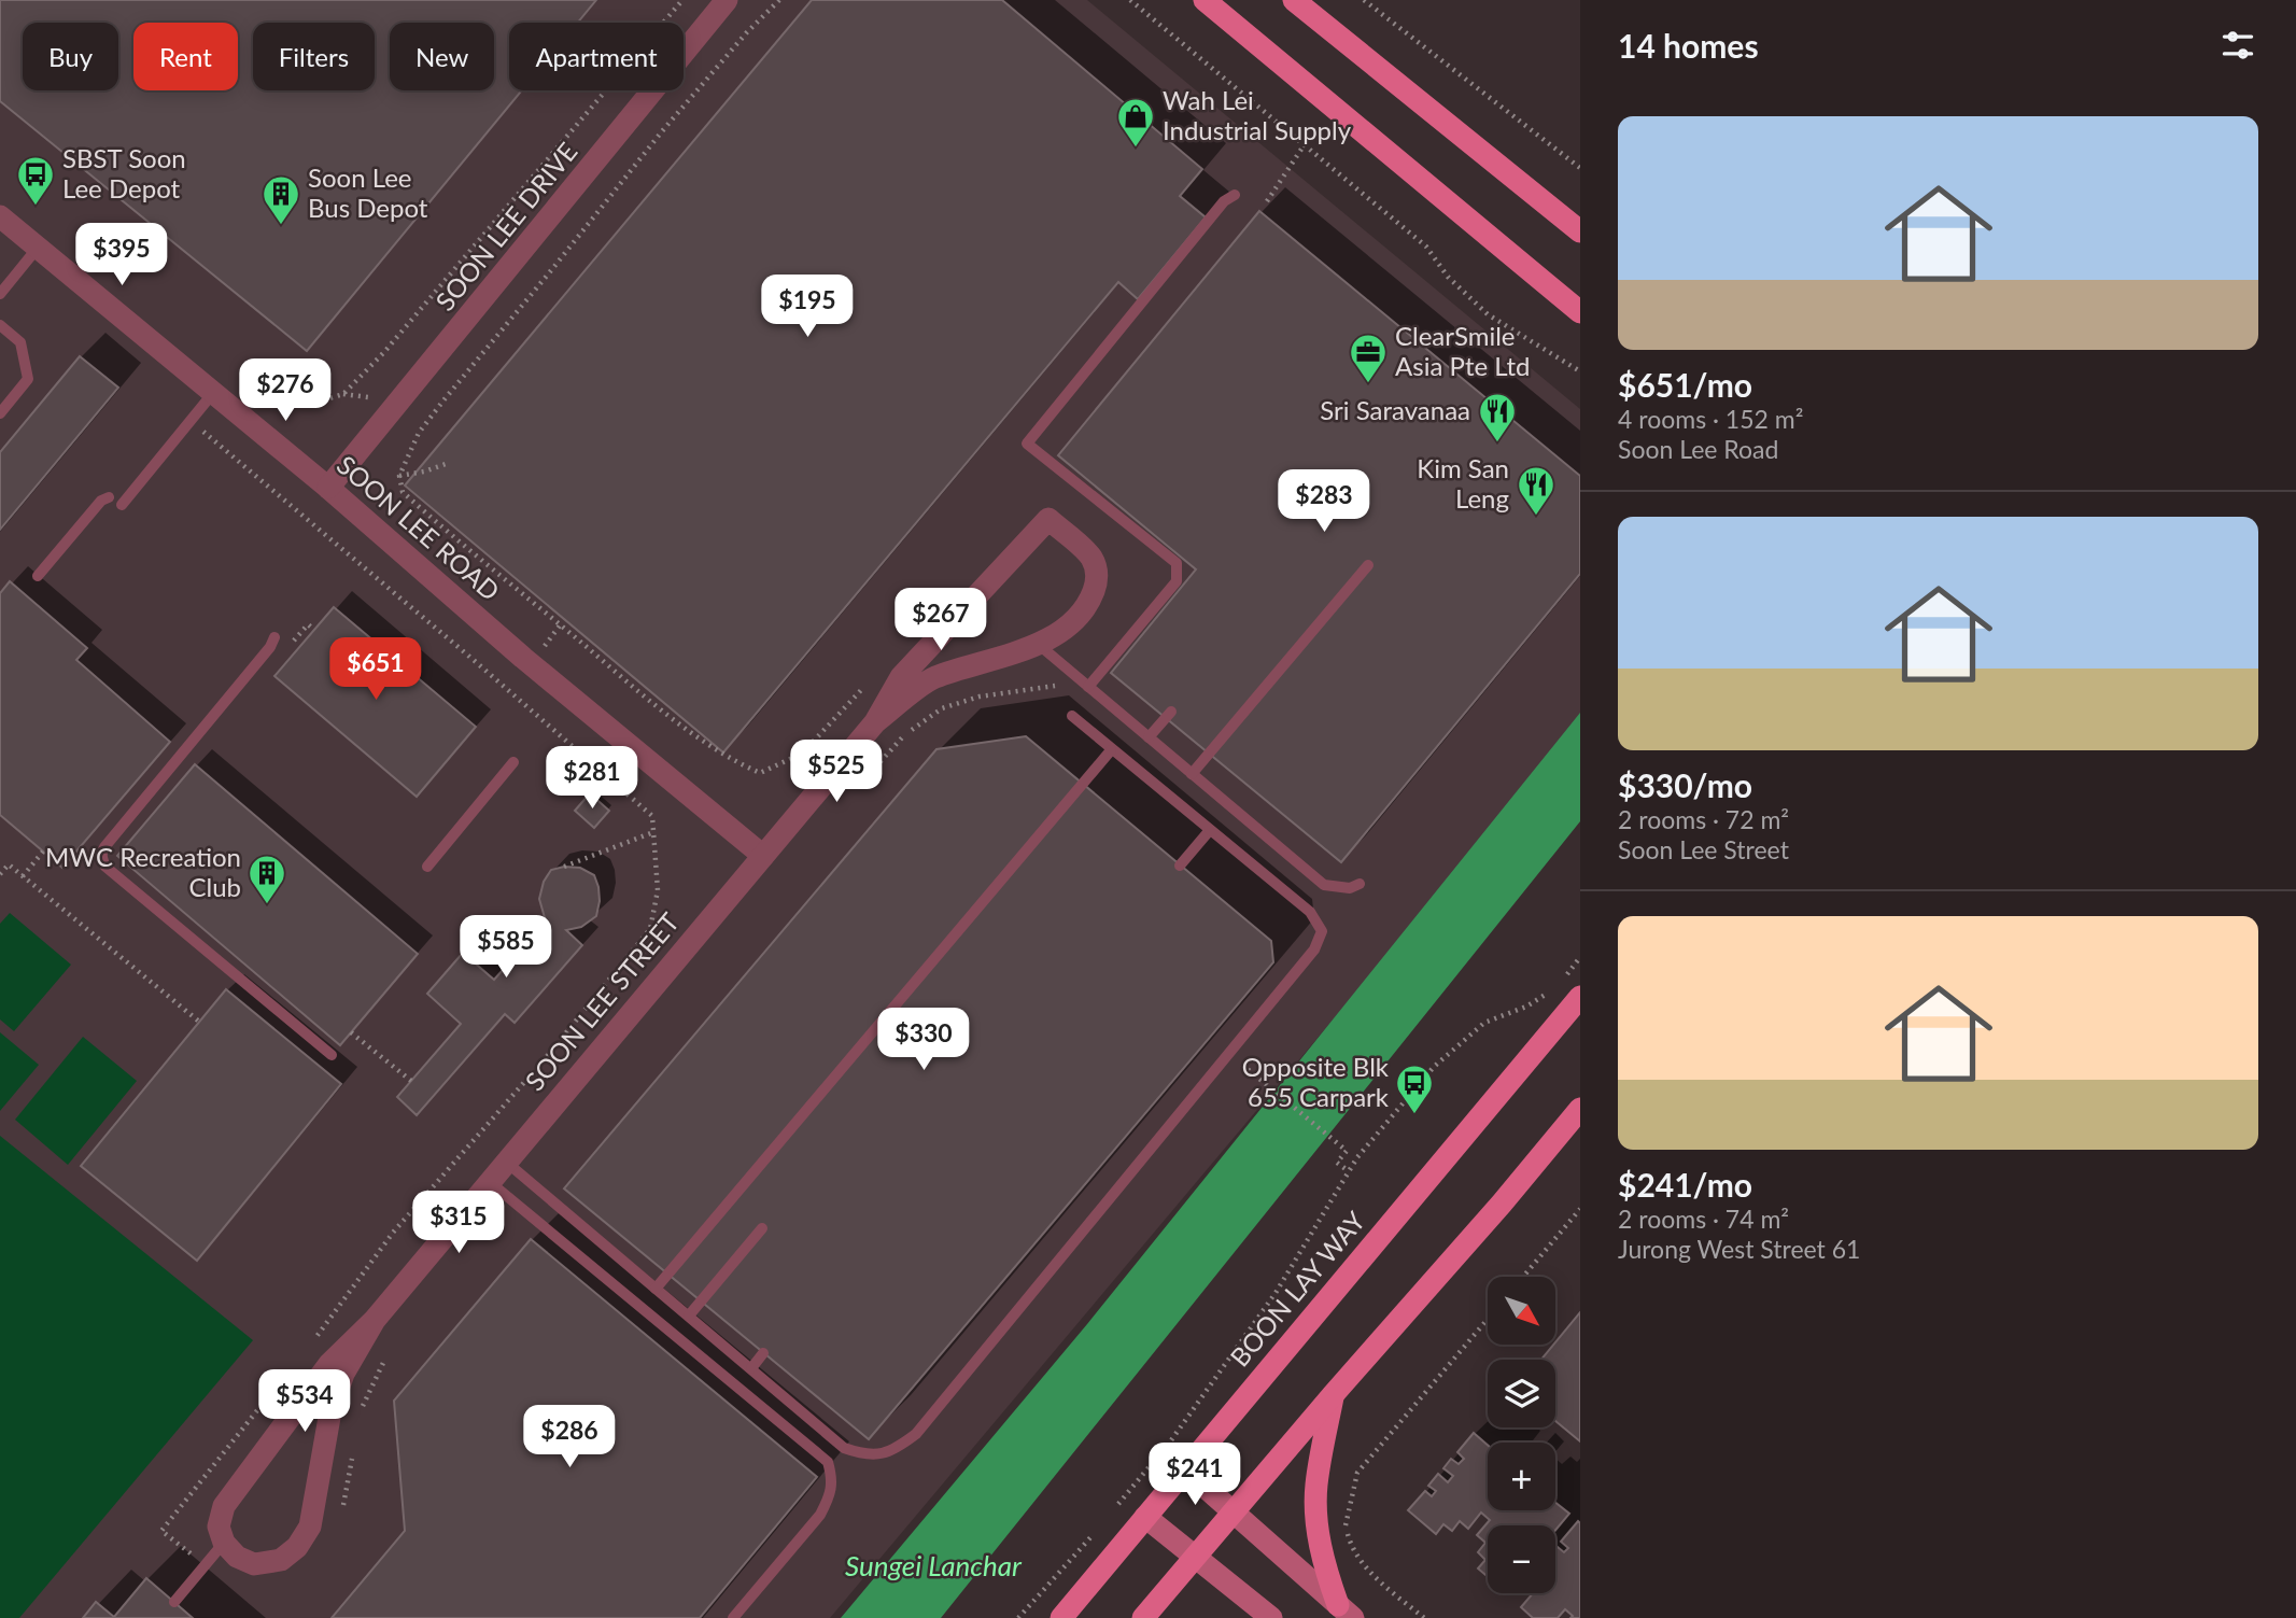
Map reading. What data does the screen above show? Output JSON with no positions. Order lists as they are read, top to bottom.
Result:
{
  "streets": {
    "main road": ["BOON LAY WAY"],
    "street": ["SOON LEE DRIVE", "SOON LEE ROAD", "SOON LEE STREET"]
  },
  "crossings": [
    ["SOON LEE DRIVE", "SOON LEE ROAD"],
    ["SOON LEE ROAD", "SOON LEE STREET"]
  ],
  "water": ["Sungei Lanchar"],
  "places": {
    "shop": ["Wah Lei Industrial Supply"],
    "bus stop": ["SBST Soon Lee Depot", "Opposite Blk 655 Carpark"],
    "building": ["Soon Lee Bus Depot", "MWC Recreation Club"],
    "office": ["ClearSmile Asia Pte Ltd"],
    "restaurant": ["Sri Saravanaa", "Kim San Leng"]
  },
  "north": "bottom right",
  "page": {
    "heading": "14 homes",
    "chip": [
      "Buy",
      "Rent",
      "Filters",
      "New",
      "Apartment"
    ],
    "list": [
      {
        "name": "$651/mo",
        "note": "4 rooms · 152 m² · Soon Lee Road"
      },
      {
        "name": "$330/mo",
        "note": "2 rooms · 72 m² · Soon Lee Street"
      },
      {
        "name": "$241/mo",
        "note": "2 rooms · 74 m² · Jurong West Street 61"
      }
    ],
    "price": [
      "$395",
      "$195",
      "$276",
      "$283",
      "$267",
      "$651",
      "$525",
      "$281",
      "$585",
      "$330",
      "$315",
      "$534",
      "$286",
      "$241"
    ],
    "map_buttons": ["+", "−"]
  }
}
